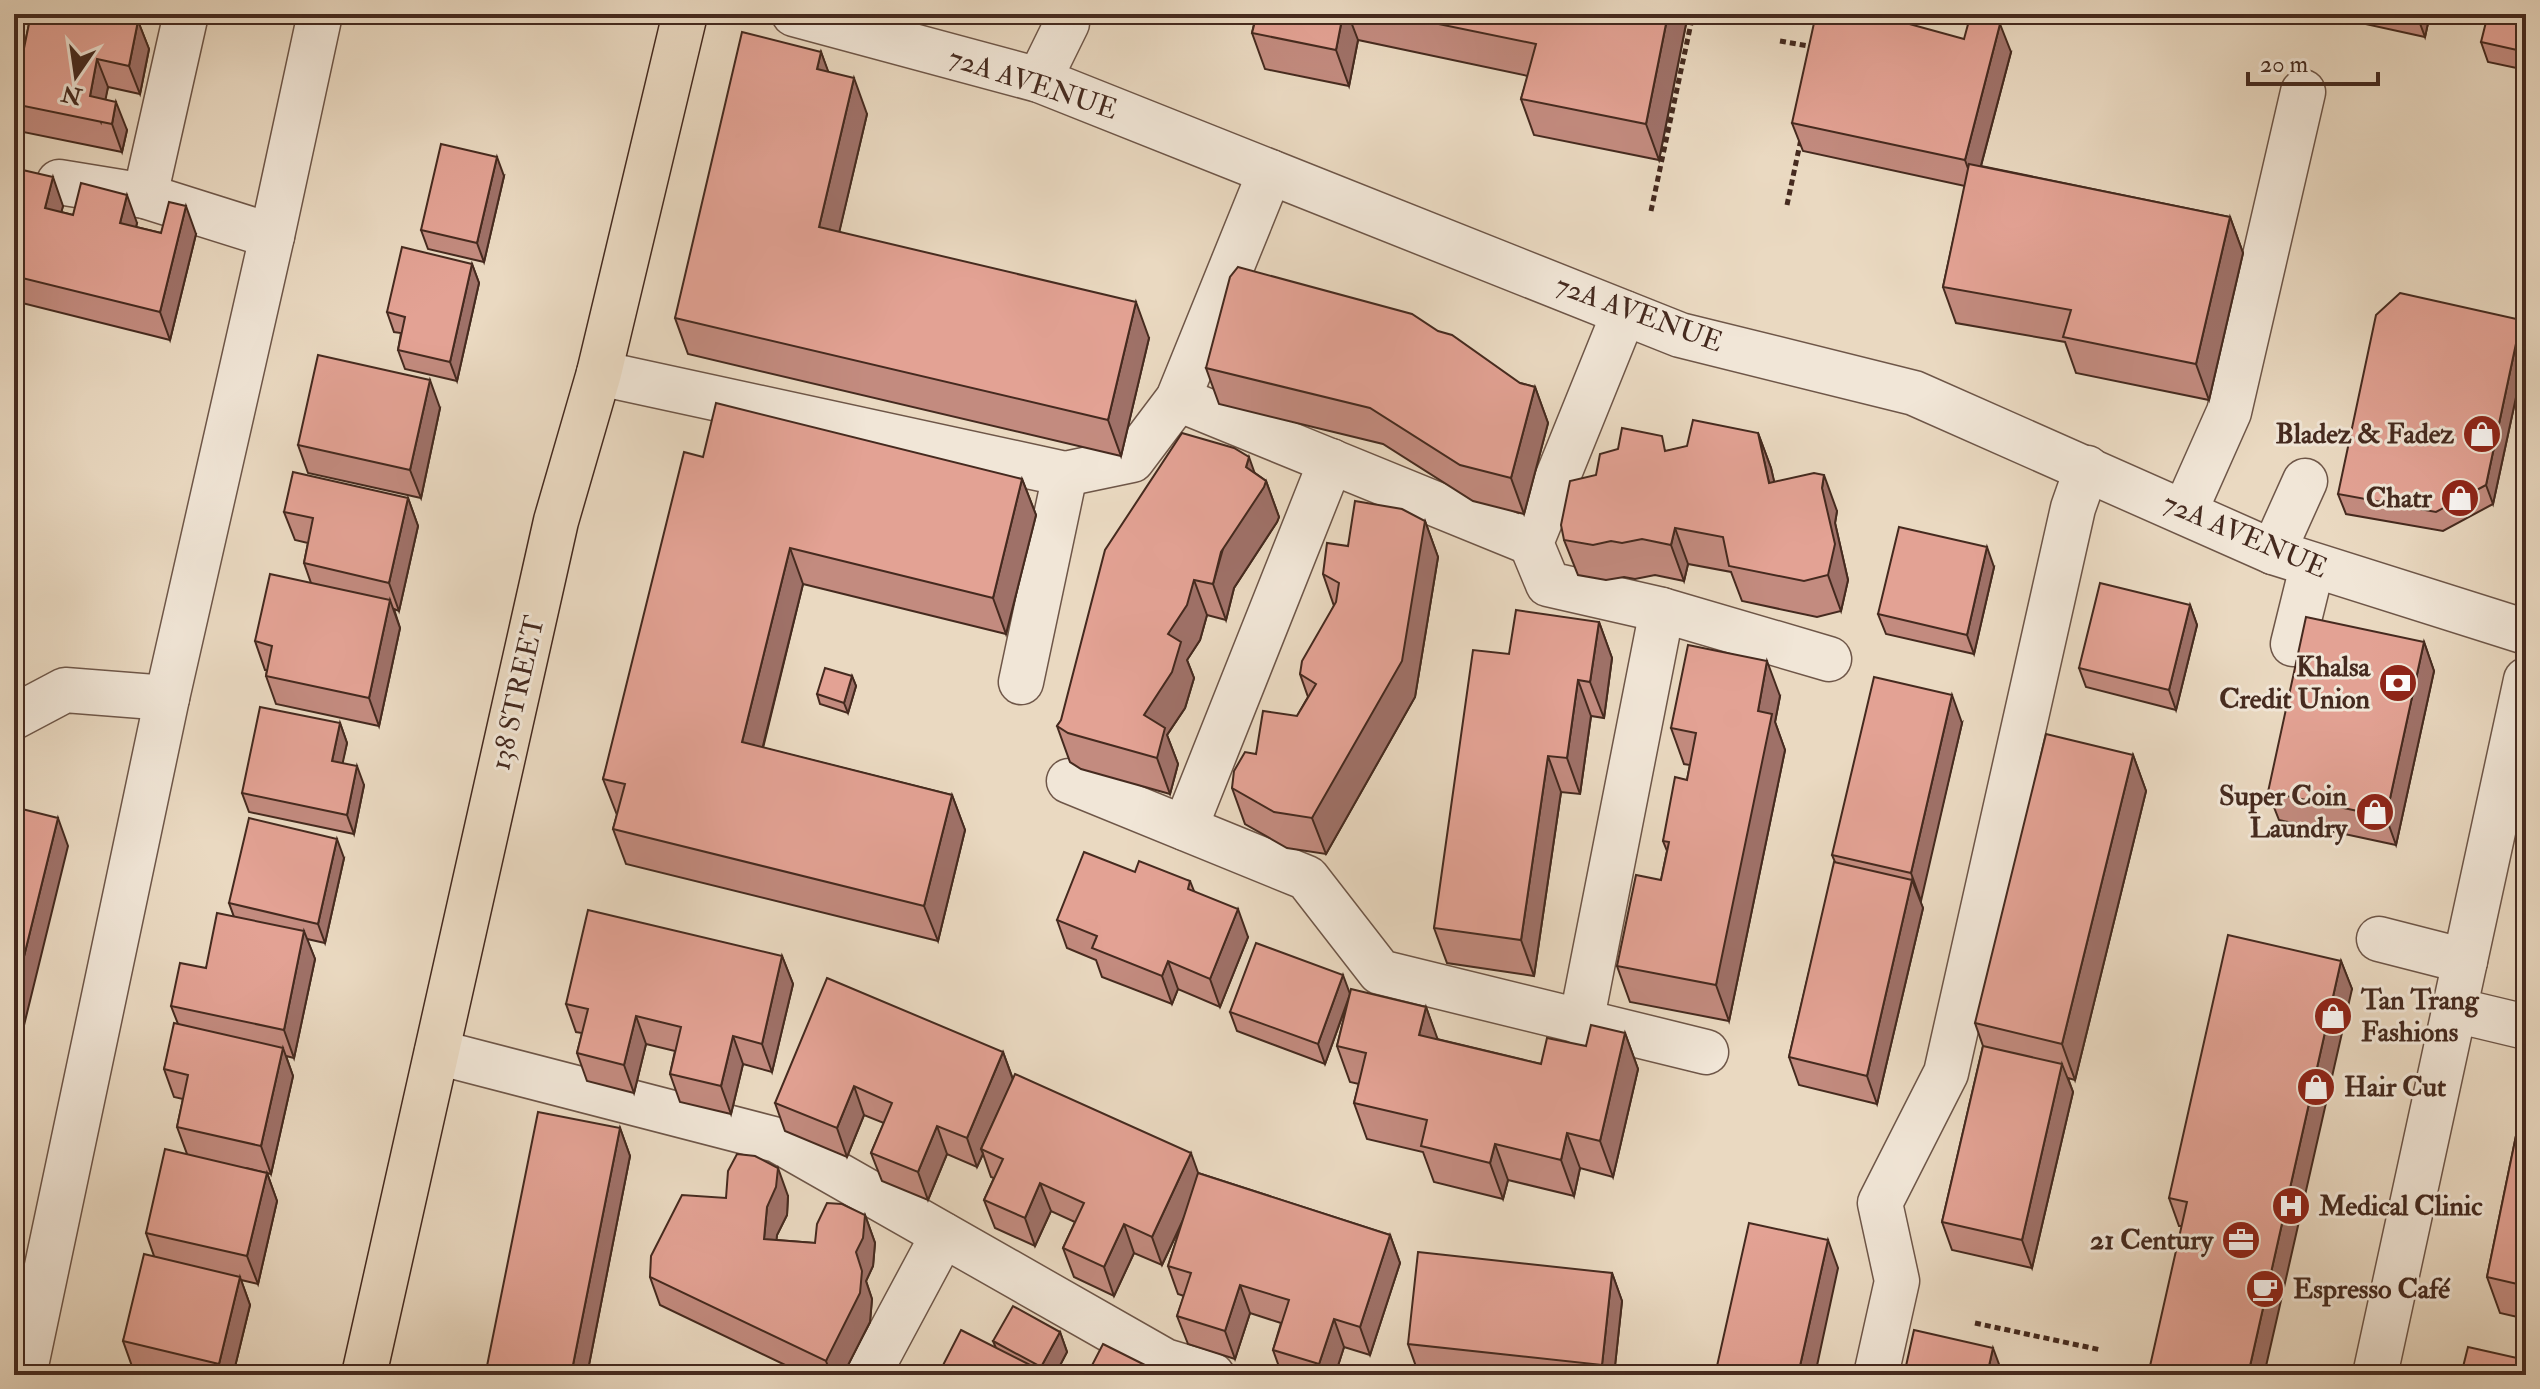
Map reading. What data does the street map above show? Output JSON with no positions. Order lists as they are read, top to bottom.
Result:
{
  "streets": {
    "main road": ["138 STREET"],
    "street": ["72A AVENUE"]
  },
  "places": {
    "shop": [
      "Bladez & Fadez",
      "Chatr",
      "Super Coin Laundry",
      "Tan Trang Fashions",
      "Hair Cut"
    ],
    "bank": ["Khalsa Credit Union"],
    "hospital": ["Medical Clinic"],
    "office": ["21 Century"],
    "cafe": ["Espresso Café"]
  },
  "scale_bar": "20 m",
  "north": "bottom"
}
